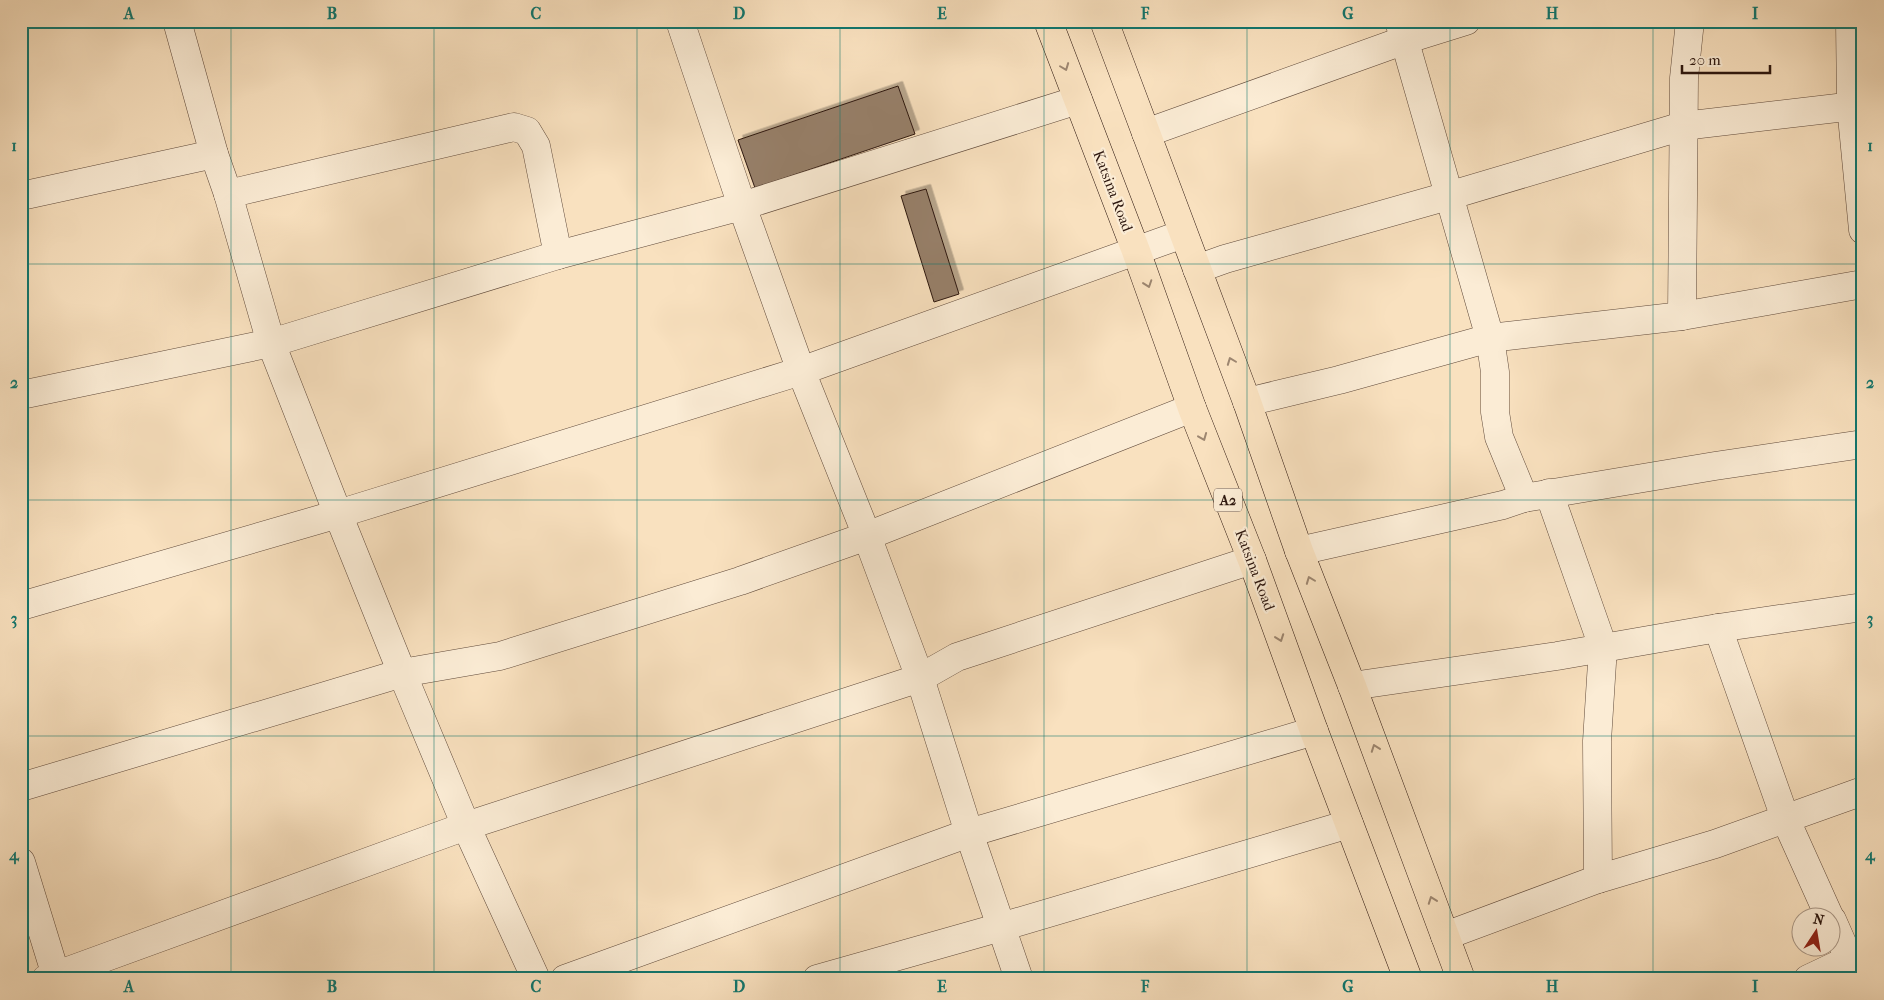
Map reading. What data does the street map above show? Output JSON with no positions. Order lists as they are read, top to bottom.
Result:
{
  "streets": {
    "highway": ["Katsina Road", "A2"]
  },
  "scale_bar": "20 m",
  "north": "top",
  "grid": {
    "columns": [
      "A",
      "B",
      "C",
      "D",
      "E",
      "F",
      "G",
      "H",
      "I"
    ],
    "rows": [
      "1",
      "2",
      "3",
      "4"
    ]
  }
}
